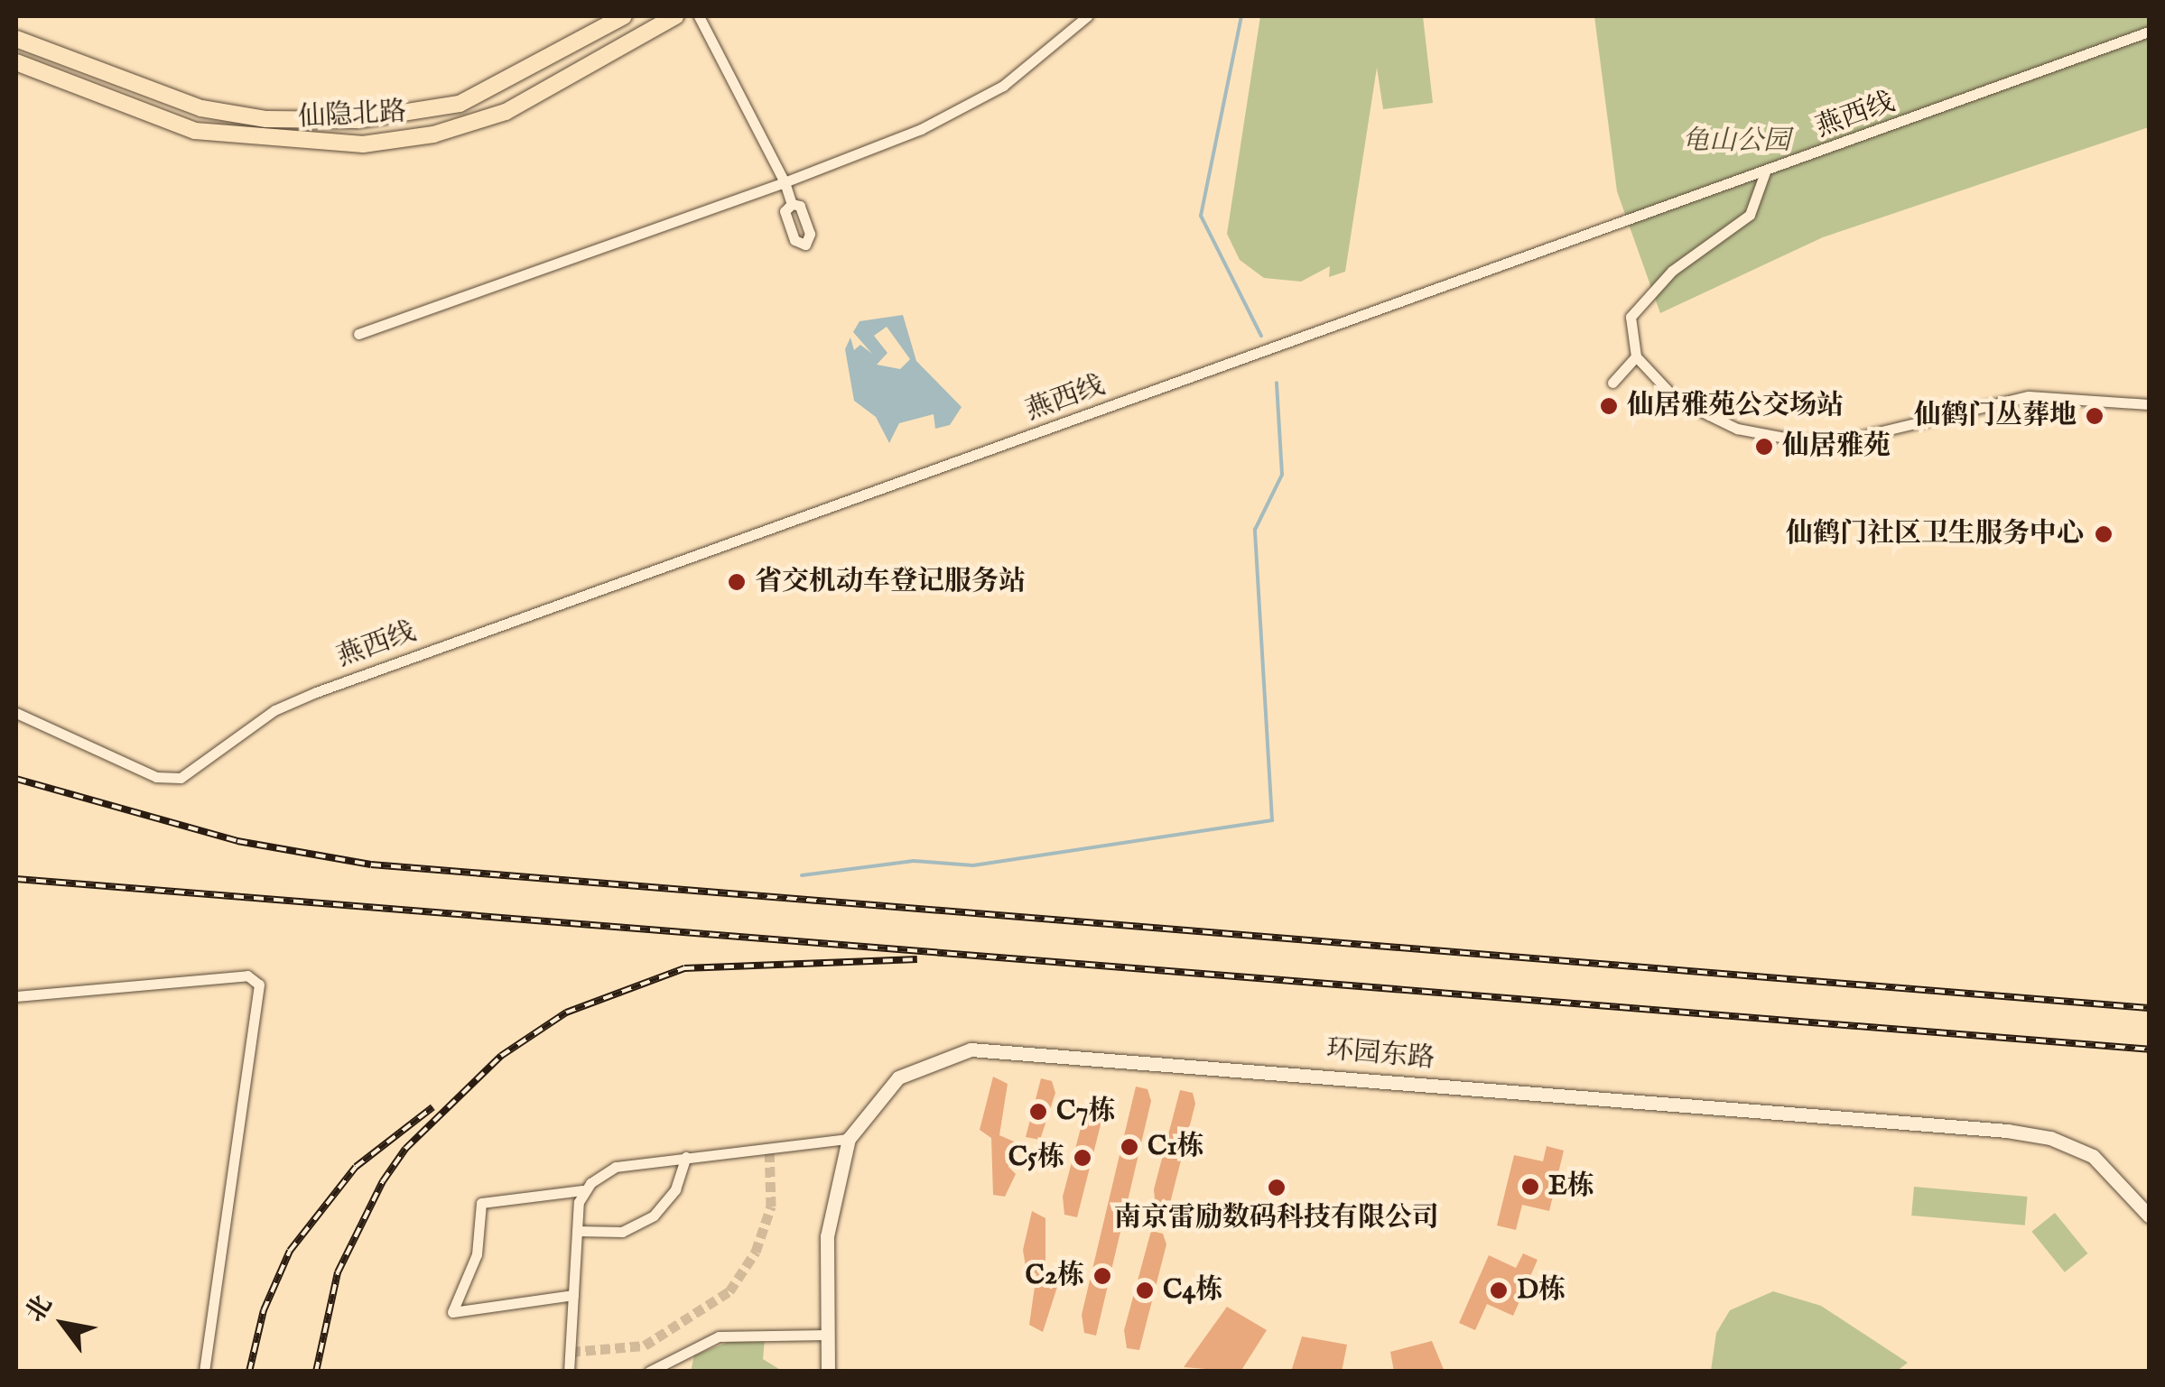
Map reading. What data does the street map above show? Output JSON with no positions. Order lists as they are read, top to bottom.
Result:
{
  "streets": {
    "main road": ["仙隐北路"],
    "street": ["燕西线", "环园东路"]
  },
  "parks": ["龟山公园"],
  "places": [
    "仙居雅苑公交场站",
    "仙鹤门丛葬地",
    "仙居雅苑",
    "仙鹤门社区卫生服务中心",
    "省交机动车登记服务站",
    "C7栋",
    "C1栋",
    "C5栋",
    "E栋",
    "南京雷励数码科技有限公司",
    "C2栋",
    "C4栋",
    "D栋"
  ],
  "north": "top left"
}
